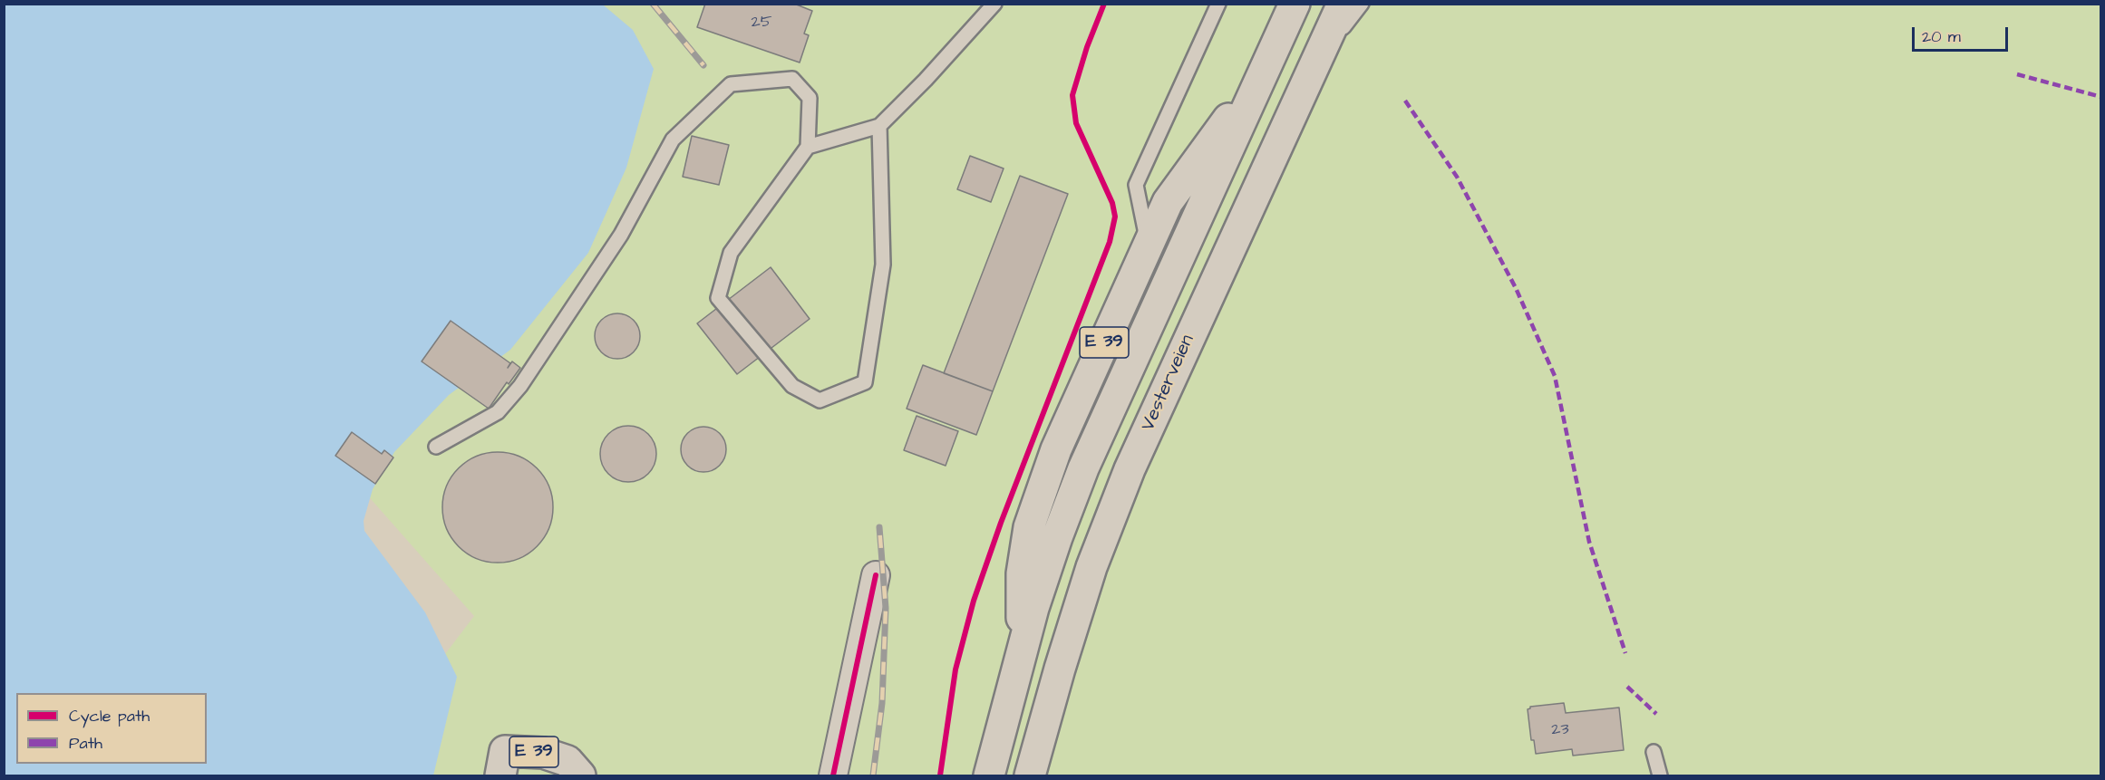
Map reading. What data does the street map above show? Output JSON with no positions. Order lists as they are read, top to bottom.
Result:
{
  "streets": {
    "highway": ["E 39", "Vesterveien"]
  },
  "house_numbers": ["25", "23"],
  "legend": ["Cycle path", "Path"],
  "scale_bar": "20 m"
}
